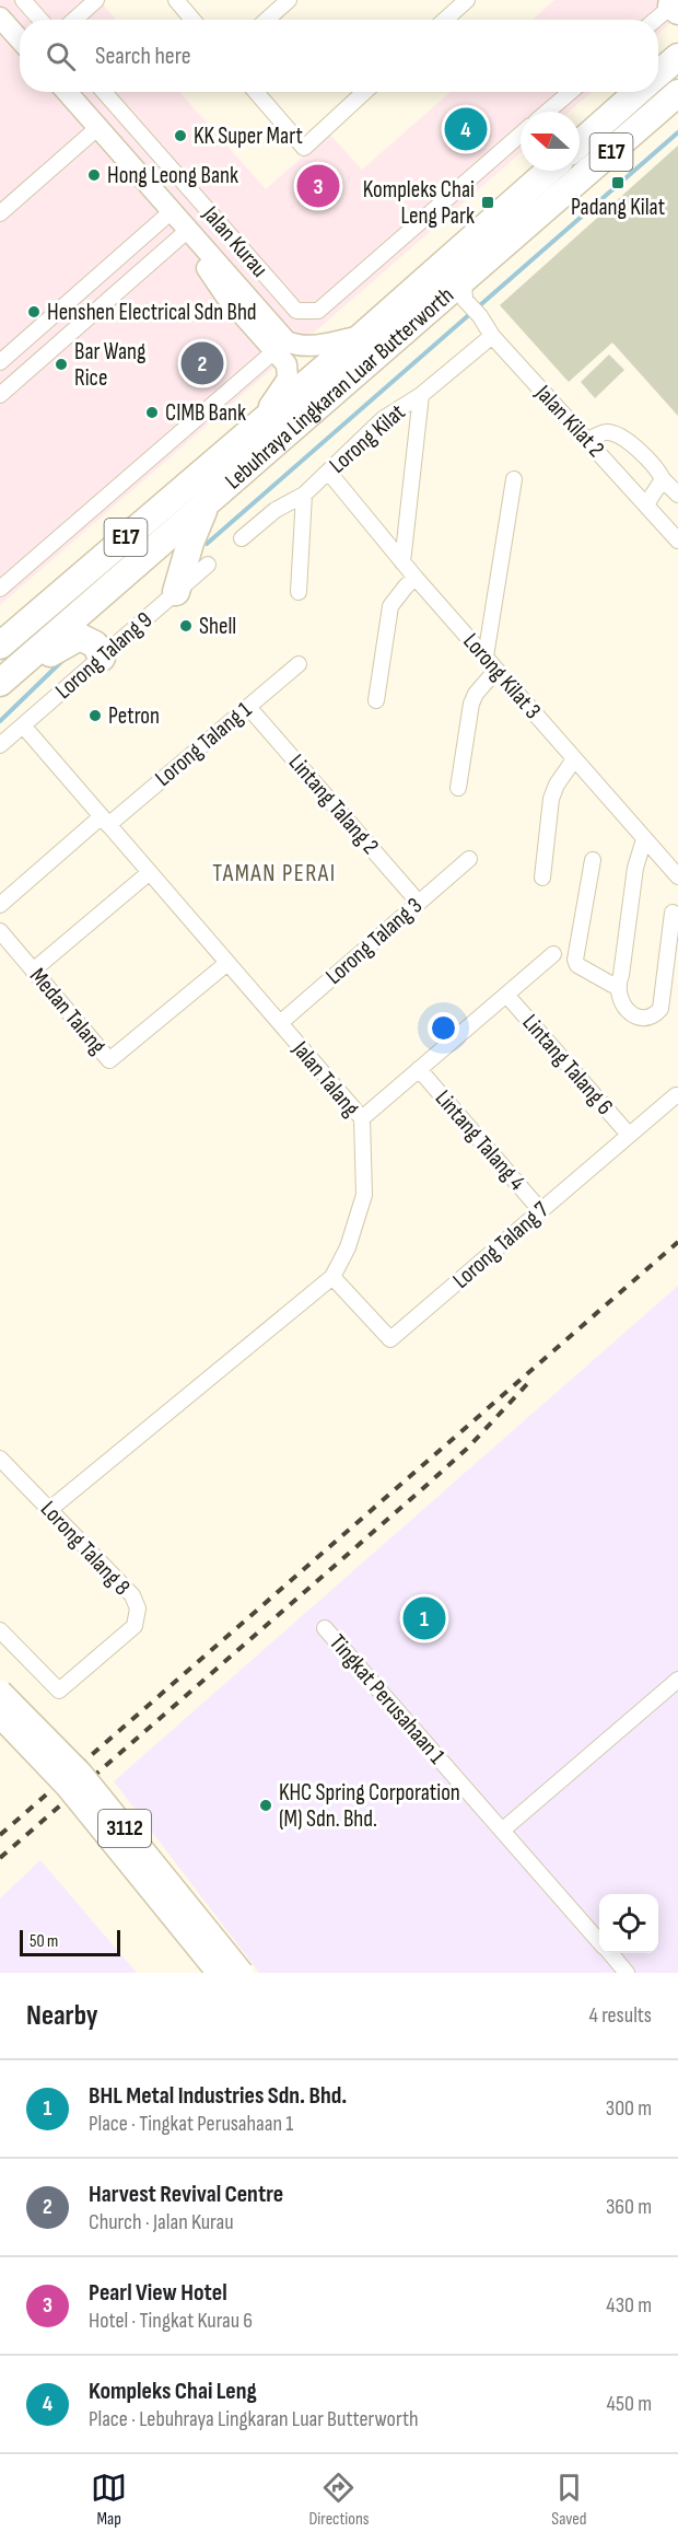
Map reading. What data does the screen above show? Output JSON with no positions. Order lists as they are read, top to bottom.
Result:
{
  "streets": {
    "highway": ["E17", "Lebuhraya Lingkaran Luar Butterworth"],
    "main road": ["3112"],
    "street": [
      "Jalan Kurau",
      "Jalan Kilat 2",
      "Lorong Kilat",
      "Lorong Talang 9",
      "Lorong Kilat 3",
      "Lorong Talang 1",
      "Lintang Talang 2",
      "Lorong Talang 3",
      "Medan Talang",
      "Lintang Talang 6",
      "Jalan Talang",
      "Lintang Talang 4",
      "Lorong Talang 7",
      "Lorong Talang 8",
      "Tingkat Perusahaan 1"
    ]
  },
  "crossings": [
    ["Jalan Kurau", "Lebuhraya Lingkaran Luar Butterworth"],
    ["Lebuhraya Lingkaran Luar Butterworth", "Jalan Kilat 2"],
    ["Jalan Kilat 2", "Lorong Kilat"],
    ["Lorong Kilat", "Lorong Kilat 3"],
    ["Lorong Talang 9", "Jalan Talang"],
    ["Lorong Talang 1", "Lintang Talang 2"],
    ["Lorong Talang 1", "Jalan Talang"],
    ["Lintang Talang 2", "Lorong Talang 3"],
    ["Lorong Talang 3", "Jalan Talang"],
    ["Medan Talang", "Jalan Talang"],
    ["Lintang Talang 6", "Lorong Talang 7"],
    ["Jalan Talang", "Lorong Talang 7"],
    ["Jalan Talang", "Lorong Talang 8"],
    ["Lintang Talang 4", "Lorong Talang 7"]
  ],
  "districts": ["TAMAN PERAI"],
  "places": {
    "other": [
      "KK Super Mart",
      "Hong Leong Bank",
      "Henshen Electrical Sdn Bhd",
      "Bar Wang Rice",
      "CIMB Bank",
      "Shell",
      "Petron",
      "KHC Spring Corporation (M) Sdn. Bhd."
    ],
    "transit": ["Padang Kilat", "Kompleks Chai Leng Park"]
  },
  "scale_bar": "50 m",
  "north": "left",
  "page": {
    "search": "Search here",
    "pins": [
      "4",
      "3",
      "2",
      "1"
    ],
    "scale": "50 m",
    "heading": ["Nearby", "4 results"],
    "list": [
      {
        "mark": "1",
        "name": "BHL Metal Industries Sdn. Bhd.",
        "note": "Place · Tingkat Perusahaan 1",
        "value": "300 m"
      },
      {
        "mark": "2",
        "name": "Harvest Revival Centre",
        "note": "Church · Jalan Kurau",
        "value": "360 m"
      },
      {
        "mark": "3",
        "name": "Pearl View Hotel",
        "note": "Hotel · Tingkat Kurau 6",
        "value": "430 m"
      },
      {
        "mark": "4",
        "name": "Kompleks Chai Leng",
        "note": "Place · Lebuhraya Lingkaran Luar Butterworth",
        "value": "450 m"
      }
    ],
    "nav": ["Map", "Directions", "Saved"]
  }
}
